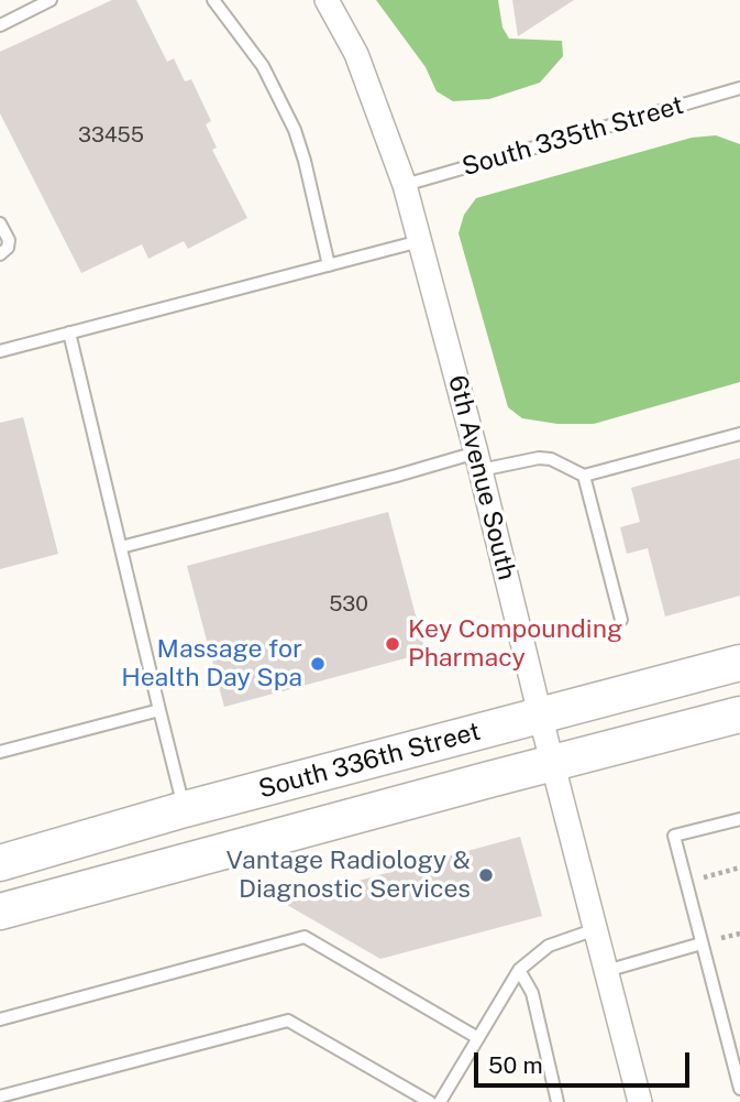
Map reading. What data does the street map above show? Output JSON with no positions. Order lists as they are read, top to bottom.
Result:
{
  "streets": {
    "main road": ["South 336th Street"],
    "street": ["6th Avenue South"],
    "lane": ["South 335th Street"]
  },
  "crossings": [
    ["South 335th Street", "6th Avenue South"],
    ["6th Avenue South", "South 336th Street"]
  ],
  "places": ["Key Compounding Pharmacy", "Massage for Health Day Spa", "Vantage Radiology & Diagnostic Services"],
  "house_numbers": ["33455", "530"],
  "scale_bar": "50 m"
}
